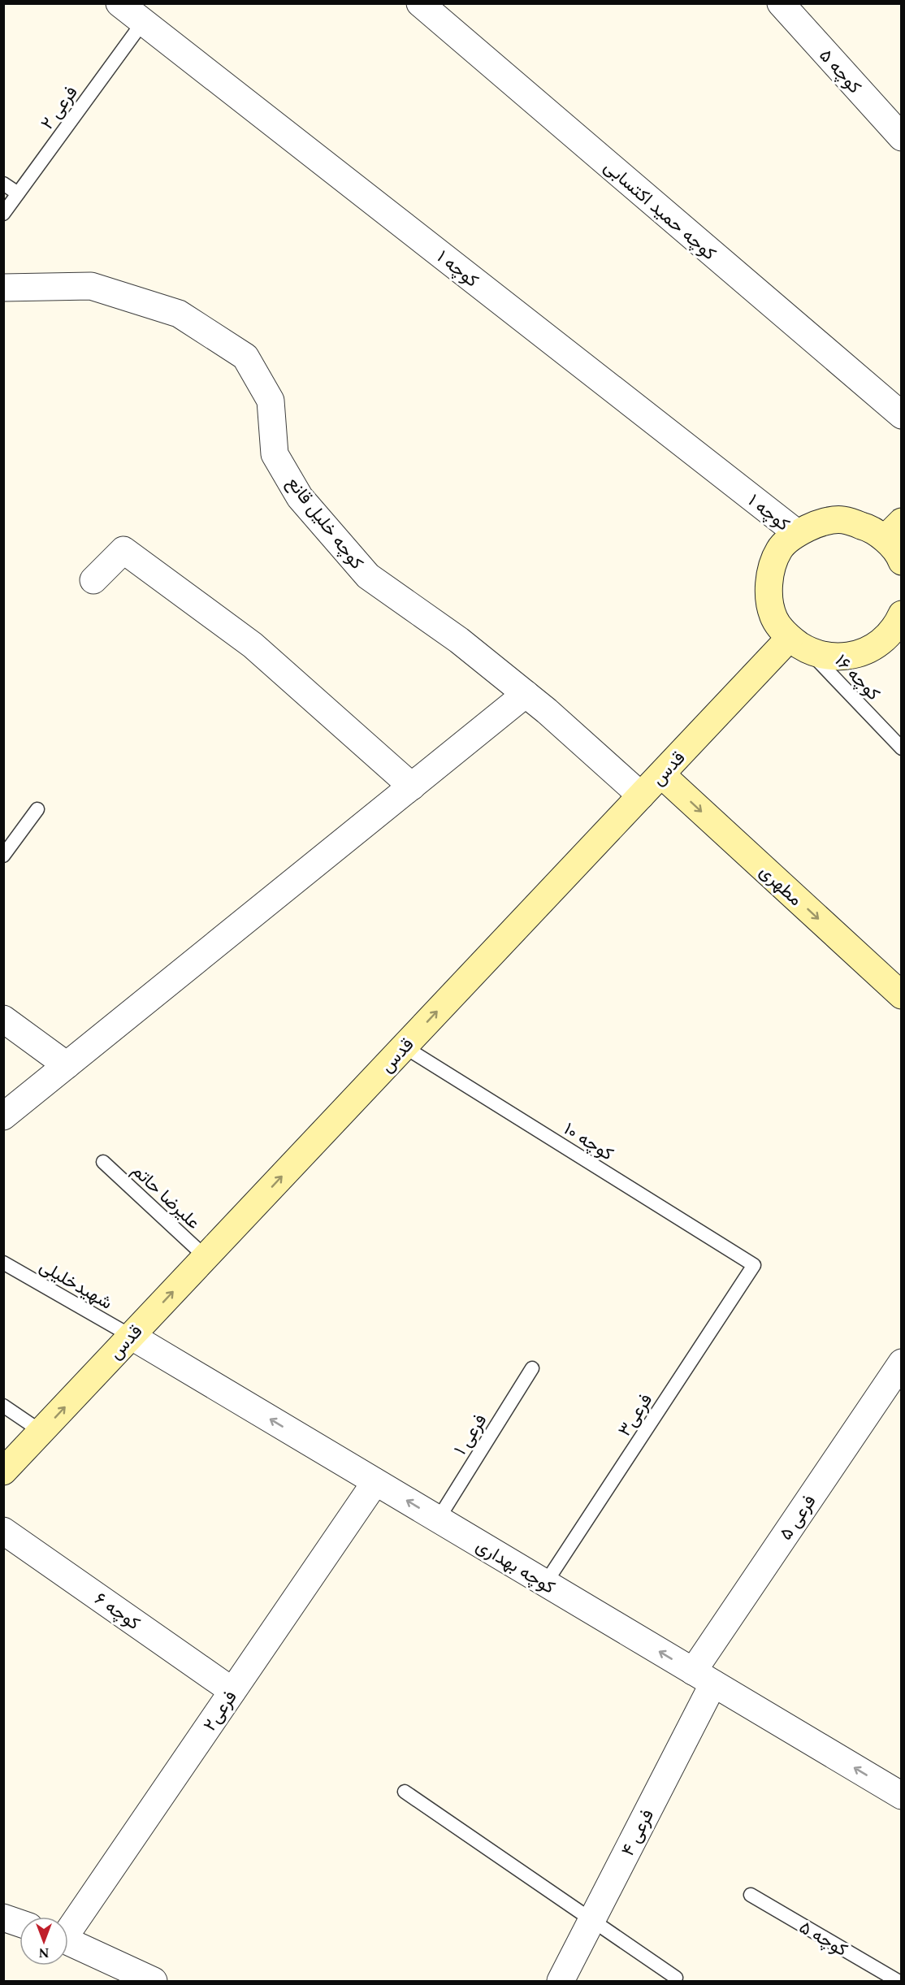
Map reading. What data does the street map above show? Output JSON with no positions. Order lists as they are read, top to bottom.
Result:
{
  "streets": {
    "street": [
      "کوچه ۵",
      "کوچه حمید اکتسابی",
      "کوچه ۱",
      "کوچه خلیل قانع",
      "قدس",
      "مطهری",
      "فرعی ۵",
      "کوچه بهداری",
      "کوچه ۶",
      "فرعی۲",
      "فرعی ۴"
    ],
    "lane": [
      "فرعی ۲",
      "کوچه ۱۶",
      "کوچه ۱۰",
      "علیرضا حاتم",
      "شهیدخلیلی",
      "فرعی۳",
      "فرعی ۱"
    ]
  },
  "crossings": [
    ["فرعی ۲", "کوچه ۱"],
    ["کوچه خلیل قانع", "قدس"],
    ["کوچه ۱۶", "قدس"],
    ["قدس", "مطهری"],
    ["قدس", "کوچه ۱۰"],
    ["قدس", "علیرضا حاتم"],
    ["قدس", "شهیدخلیلی"],
    ["قدس", "کوچه بهداری"],
    ["کوچه ۱۰", "فرعی۳"],
    ["شهیدخلیلی", "کوچه بهداری"],
    ["فرعی۳", "کوچه بهداری"],
    ["فرعی ۱", "کوچه بهداری"],
    ["فرعی ۵", "کوچه بهداری"],
    ["فرعی ۵", "فرعی ۴"],
    ["کوچه بهداری", "فرعی۲"],
    ["کوچه بهداری", "فرعی ۴"],
    ["کوچه ۶", "فرعی۲"]
  ],
  "one_way": ["مطهری", "کوچه بهداری"],
  "north": "bottom"
}
